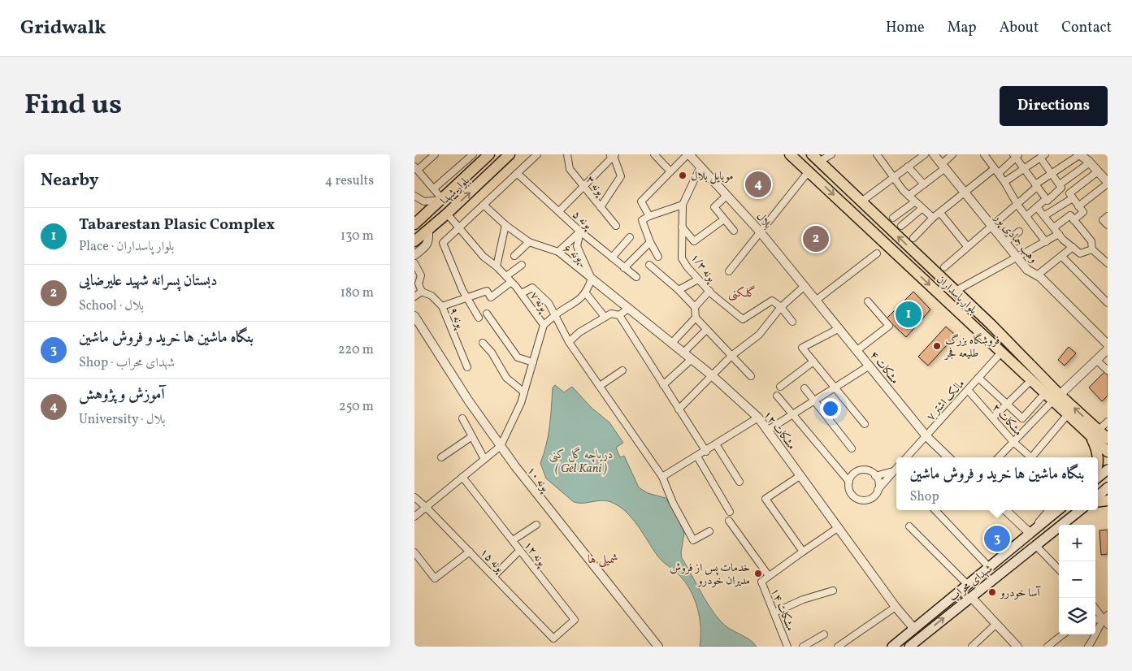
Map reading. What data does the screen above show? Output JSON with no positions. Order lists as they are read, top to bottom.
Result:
{
  "streets": {
    "main road": ["بلوار شهدا", "بلوار پاسداران", "شهدای محراب"],
    "street": [
      "پونه ۳",
      "پونه ۵",
      "بلال",
      "وهب جمادی پور",
      "پونه ۶",
      "پونه ۱/۳",
      "پونه ۷",
      "پونه ۹",
      "مشکات ۴",
      "مالک اشتر ۷",
      "مشکات ۲",
      "مشکات ۱۲",
      "پونه ۱۰",
      "پونه ۱۲",
      "پونه ۱۵",
      "مشکات ۱۴"
    ]
  },
  "crossings": [
    ["بلوار شهدا", "پونه ۷"],
    ["بلال", "پونه ۱/۳"],
    ["بلال", "مشکات ۴"],
    ["پونه ۶", "مشکات ۱۲"],
    ["بلوار پاسداران", "مالک اشتر ۷"],
    ["پونه ۷", "پونه ۱۰"],
    ["مشکات ۴", "مالک اشتر ۷"],
    ["مالک اشتر ۷", "مشکات ۲"],
    ["مشکات ۱۲", "شهدای محراب"],
    ["مشکات ۱۲", "مشکات ۱۴"],
    ["پونه ۱۲", "پونه ۱۵"]
  ],
  "districts": ["گلکنی", "شمیلی ها"],
  "water": ["دریاچه گل کنی ( Gel Kani )"],
  "places": [
    "موبایل بلال",
    "فروشگاه بزرگ طلیعه فجر",
    "خدمات پس از فروش مدیران خودرو",
    "آسا خودرو"
  ],
  "page": {
    "header": "Gridwalk",
    "nav": [
      "Home",
      "Map",
      "About",
      "Contact"
    ],
    "title": "Find us",
    "buttons": "Directions",
    "heading": ["Nearby", "4 results"],
    "pins": [
      "4",
      "2",
      "1",
      "3"
    ],
    "list": [
      {
        "mark": "1",
        "name": "Tabarestan Plasic Complex",
        "note": "Place · بلوار پاسداران",
        "value": "130 m"
      },
      {
        "mark": "2",
        "name": "دبستان پسرانه شهید علیرضایی",
        "note": "School · بلال",
        "value": "180 m"
      },
      {
        "mark": "3",
        "name": "بنگاه ماشین ها خرید و فروش ماشین",
        "note": "Shop · شهدای محراب",
        "value": "220 m"
      },
      {
        "mark": "4",
        "name": "آموزش و پژوهش",
        "note": "University · بلال",
        "value": "250 m"
      }
    ],
    "popup": ["بنگاه ماشین ها خرید و فروش ماشین", "Shop"],
    "map_buttons": ["+", "−"]
  }
}
